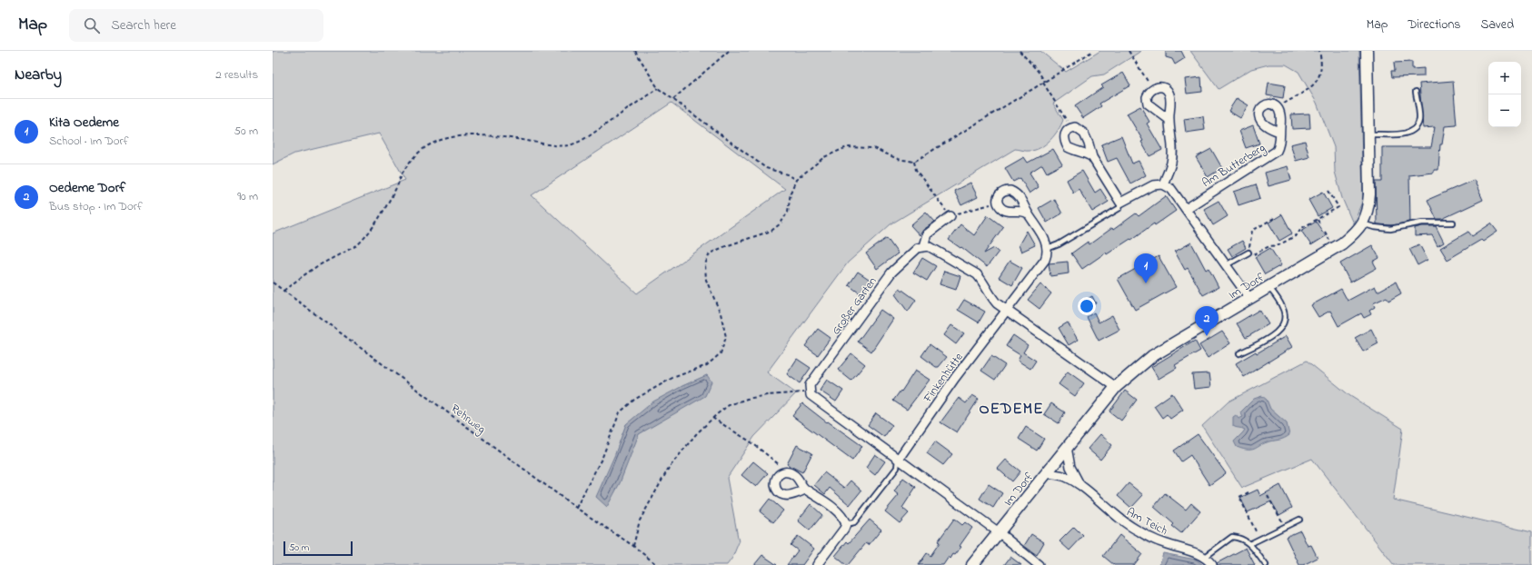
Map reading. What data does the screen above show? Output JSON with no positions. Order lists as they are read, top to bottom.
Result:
{
  "streets": {
    "street": [
      "Am Butterberg",
      "Im Dorf",
      "Großer Garten",
      "Finkenhütte",
      "Am Teich"
    ],
    "path": ["Rehrweg"]
  },
  "crossings": [
    ["Im Dorf", "Am Teich"]
  ],
  "districts": ["OEDEME"],
  "scale_bar": "50 m",
  "page": {
    "header": "Map",
    "search": "Search here",
    "nav": ["Map", "Directions", "Saved"],
    "heading": ["Nearby", "2 results"],
    "map_buttons": ["+", "−"],
    "list": [
      {
        "mark": "1",
        "name": "Kita Oedeme",
        "note": "School · Im Dorf",
        "value": "50 m"
      },
      {
        "mark": "2",
        "name": "Oedeme Dorf",
        "note": "Bus stop · Im Dorf",
        "value": "90 m"
      }
    ],
    "pins": ["1", "2"],
    "scale": "50 m"
  }
}
